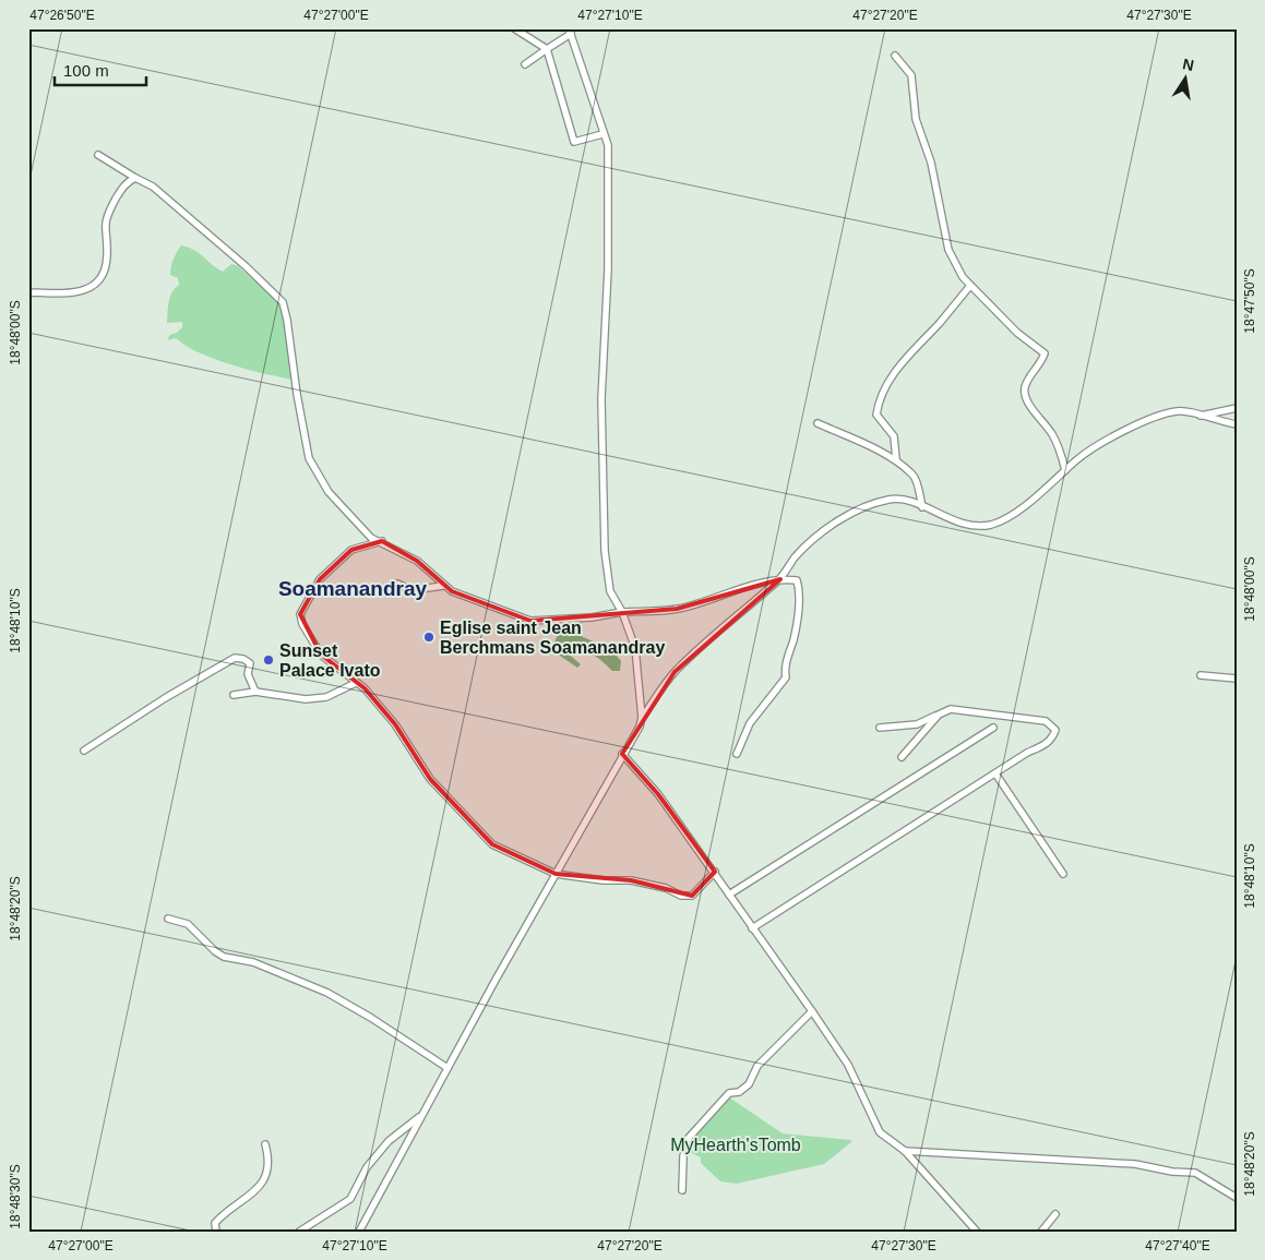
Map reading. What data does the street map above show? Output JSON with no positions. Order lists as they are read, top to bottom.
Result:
{
  "districts": ["Soamanandray"],
  "parks": ["MyHearth'sTomb"],
  "places": ["Eglise saint Jean Berchmans Soamanandray", "Sunset Palace Ivato"],
  "scale_bar": "100 m",
  "north": "top",
  "coordinates": [
    "47°26'50\"E",
    "47°27'00\"E",
    "47°27'10\"E",
    "47°27'20\"E",
    "47°27'30\"E",
    "18°47'50\"S",
    "18°48'00\"S",
    "18°48'10\"S",
    "18°48'20\"S",
    "18°48'30\"S",
    "47°27'40\"E"
  ]
}
